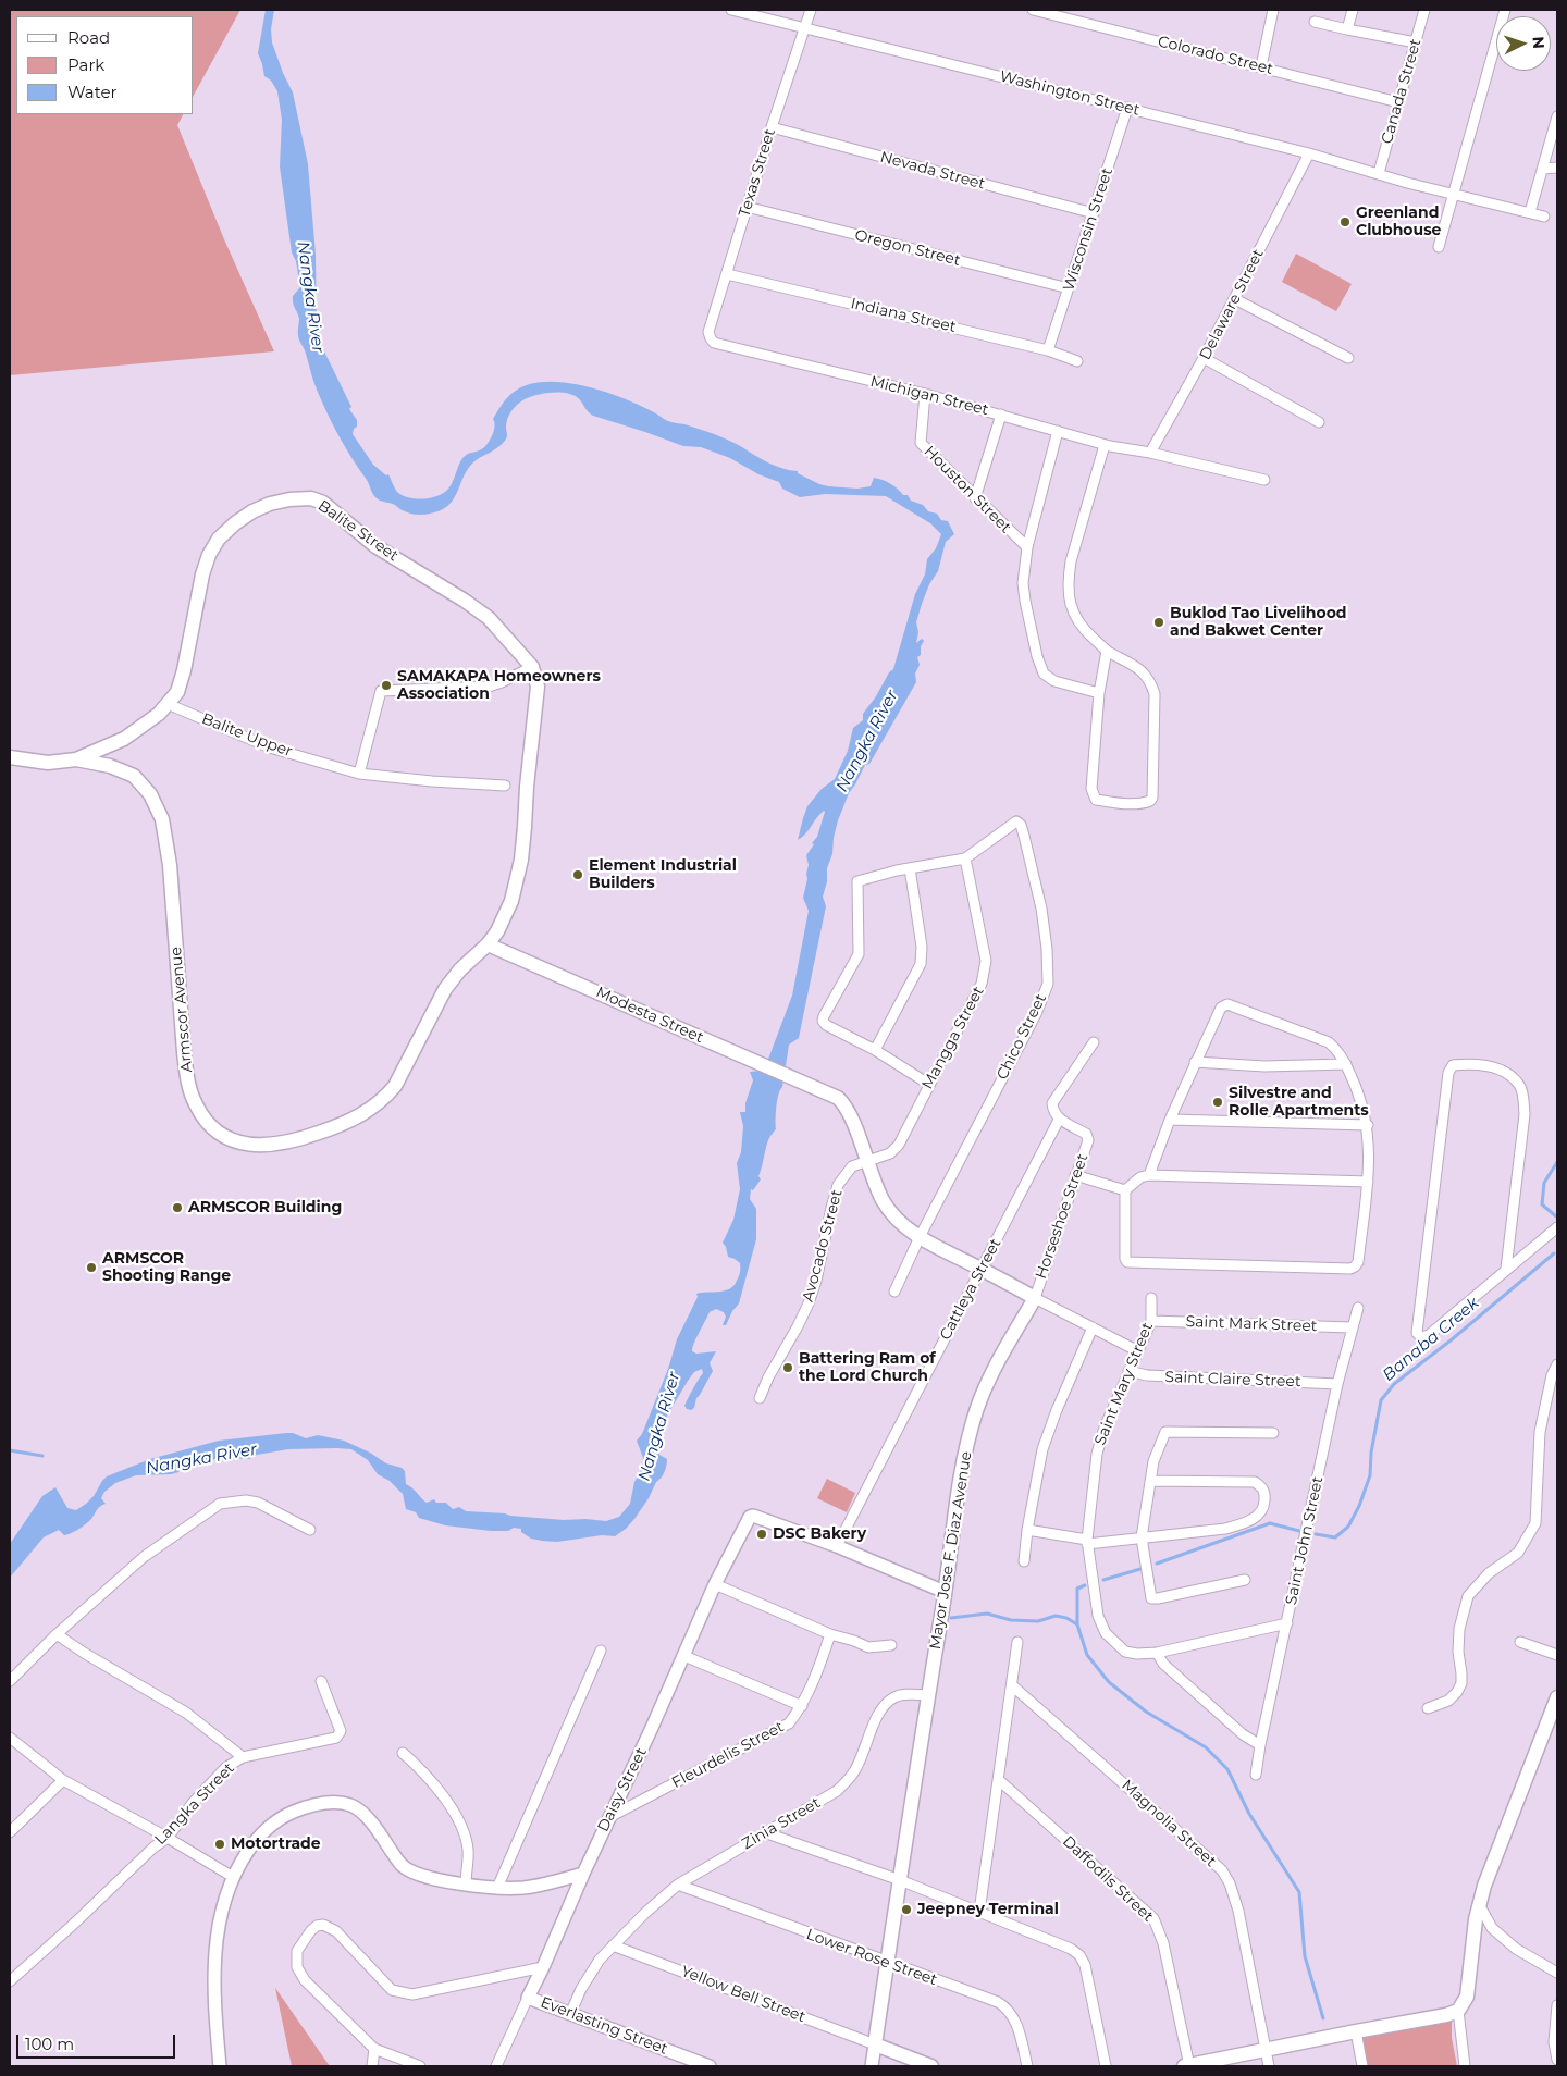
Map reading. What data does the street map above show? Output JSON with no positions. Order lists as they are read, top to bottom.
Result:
{
  "streets": {
    "main road": [
      "Balite Street",
      "Armscor Avenue",
      "Modesta Street",
      "Mayor Jose F. Diaz Avenue"
    ],
    "street": [
      "Colorado Street",
      "Canada Street",
      "Washington Street",
      "Nevada Street",
      "Texas Street",
      "Wisconsin Street",
      "Oregon Street",
      "Delaware Street",
      "Indiana Street",
      "Michigan Street",
      "Houston Street",
      "Balite Upper",
      "Chico Street",
      "Mangga Street",
      "Horseshoe Street",
      "Avocado Street",
      "Cattleya Street",
      "Saint Mark Street",
      "Saint Claire Street",
      "Saint Mary Street",
      "Saint John Street",
      "Fleurdelis Street",
      "Daisy Street",
      "Langka Street",
      "Zinia Street",
      "Magnolia Street",
      "Daffodils Street",
      "Lower Rose Street",
      "Yellow Bell Street",
      "Everlasting Street"
    ]
  },
  "crossings": [
    ["Colorado Street", "Canada Street"],
    ["Canada Street", "Washington Street"],
    ["Washington Street", "Texas Street"],
    ["Washington Street", "Wisconsin Street"],
    ["Washington Street", "Delaware Street"],
    ["Nevada Street", "Texas Street"],
    ["Nevada Street", "Wisconsin Street"],
    ["Texas Street", "Oregon Street"],
    ["Texas Street", "Indiana Street"],
    ["Texas Street", "Michigan Street"],
    ["Wisconsin Street", "Oregon Street"],
    ["Wisconsin Street", "Indiana Street"],
    ["Delaware Street", "Michigan Street"],
    ["Michigan Street", "Houston Street"],
    ["Balite Street", "Balite Upper"],
    ["Balite Street", "Armscor Avenue"],
    ["Armscor Avenue", "Modesta Street"],
    ["Modesta Street", "Mangga Street"],
    ["Modesta Street", "Avocado Street"],
    ["Chico Street", "Mangga Street"],
    ["Mangga Street", "Avocado Street"],
    ["Horseshoe Street", "Cattleya Street"],
    ["Horseshoe Street", "Mayor Jose F. Diaz Avenue"],
    ["Cattleya Street", "Daisy Street"],
    ["Saint Mark Street", "Saint Mary Street"],
    ["Saint Mark Street", "Saint John Street"],
    ["Saint Claire Street", "Saint Mary Street"],
    ["Saint Claire Street", "Saint John Street"],
    ["Saint Mary Street", "Saint John Street"],
    ["Mayor Jose F. Diaz Avenue", "Zinia Street"],
    ["Mayor Jose F. Diaz Avenue", "Lower Rose Street"],
    ["Mayor Jose F. Diaz Avenue", "Yellow Bell Street"],
    ["Fleurdelis Street", "Daisy Street"],
    ["Daisy Street", "Everlasting Street"],
    ["Zinia Street", "Lower Rose Street"],
    ["Zinia Street", "Yellow Bell Street"],
    ["Zinia Street", "Everlasting Street"]
  ],
  "water": ["Nangka River", "Banaba Creek"],
  "places": [
    "Greenland Clubhouse",
    "Buklod Tao Livelihood and Bakwet Center",
    "SAMAKAPA Homeowners Association",
    "Element Industrial Builders",
    "Silvestre and Rolle Apartments",
    "ARMSCOR Building",
    "ARMSCOR Shooting Range",
    "Battering Ram of the Lord Church",
    "DSC Bakery",
    "Motortrade",
    "Jeepney Terminal"
  ],
  "legend": ["Road", "Park", "Water"],
  "scale_bar": "100 m",
  "north": "right"
}
